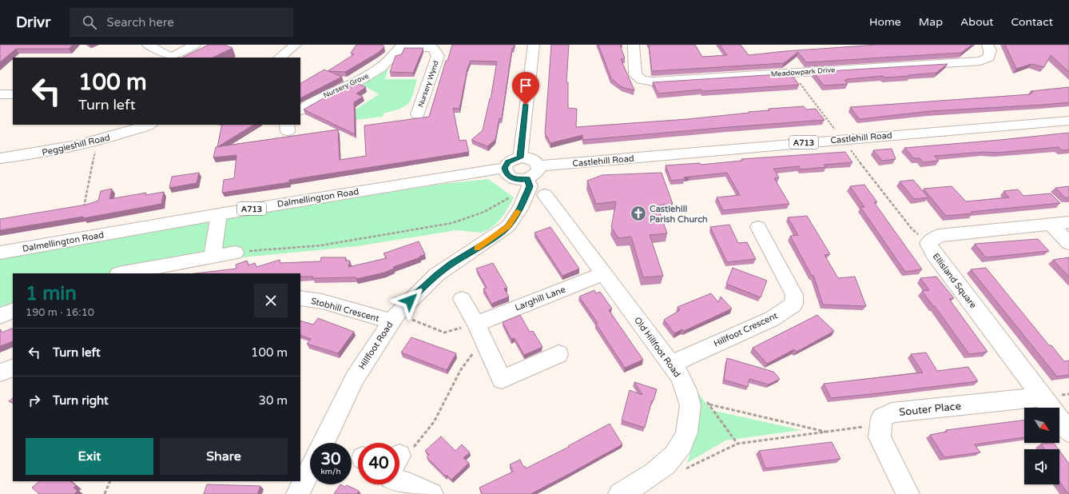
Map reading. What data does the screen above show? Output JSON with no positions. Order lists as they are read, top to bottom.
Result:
{
  "streets": {
    "street": [
      "Meadowpark Drive",
      "Nursery Wynd",
      "Nursery Grove",
      "Castlehill Road",
      "A713",
      "Peggieshill Road",
      "Dalmellington Road",
      "Ellisland Square",
      "Larghill Lane",
      "Stobhill Crescent",
      "Hillfoot Crescent",
      "Hillfoot Road",
      "Old Hillfoot Road",
      "Souter Place"
    ]
  },
  "crossings": [
    ["Nursery Wynd", "Nursery Grove"],
    ["Castlehill Road", "A713"],
    ["Castlehill Road", "Hillfoot Road"],
    ["Castlehill Road", "Old Hillfoot Road"],
    ["A713", "Dalmellington Road"],
    ["A713", "Hillfoot Road"],
    ["A713", "Old Hillfoot Road"],
    ["Ellisland Square", "Souter Place"],
    ["Larghill Lane", "Old Hillfoot Road"],
    ["Stobhill Crescent", "Hillfoot Road"],
    ["Hillfoot Crescent", "Old Hillfoot Road"],
    ["Hillfoot Road", "Old Hillfoot Road"]
  ],
  "places": {
    "church": ["Castlehill Parish Church"]
  },
  "north": "bottom right",
  "page": {
    "header": "Drivr",
    "search": "Search here",
    "nav": [
      "Home",
      "Map",
      "About",
      "Contact"
    ],
    "turn": ["100 m", "Turn left"],
    "heading": ["1 min", "190 m · 16:10"],
    "list": [
      {
        "name": "Turn left",
        "value": "100 m"
      },
      {
        "name": "Turn right",
        "value": "30 m"
      }
    ],
    "buttons": ["Exit", "Share"],
    "speed": "30 km/h",
    "limit": "40"
  }
}
